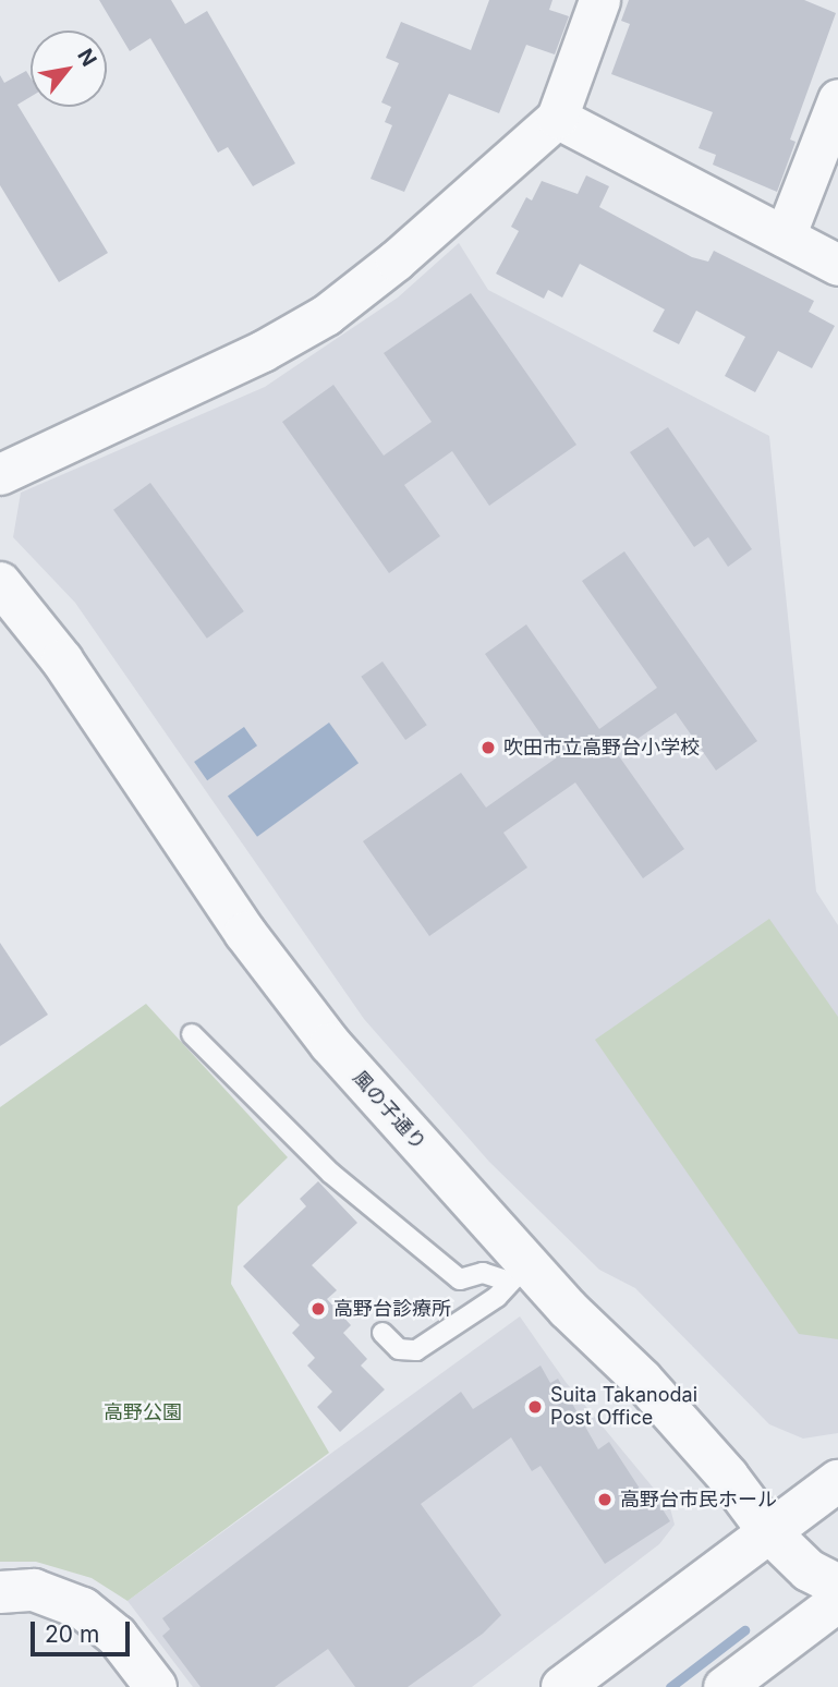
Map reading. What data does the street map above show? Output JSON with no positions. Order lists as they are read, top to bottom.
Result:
{
  "streets": {
    "street": ["風の子通り"]
  },
  "parks": ["高野公園"],
  "places": [
    "吹田市立高野台小学校",
    "高野台診療所",
    "Suita Takanodai Post Office",
    "高野台市民ホール"
  ],
  "scale_bar": "20 m",
  "north": "top right"
}
